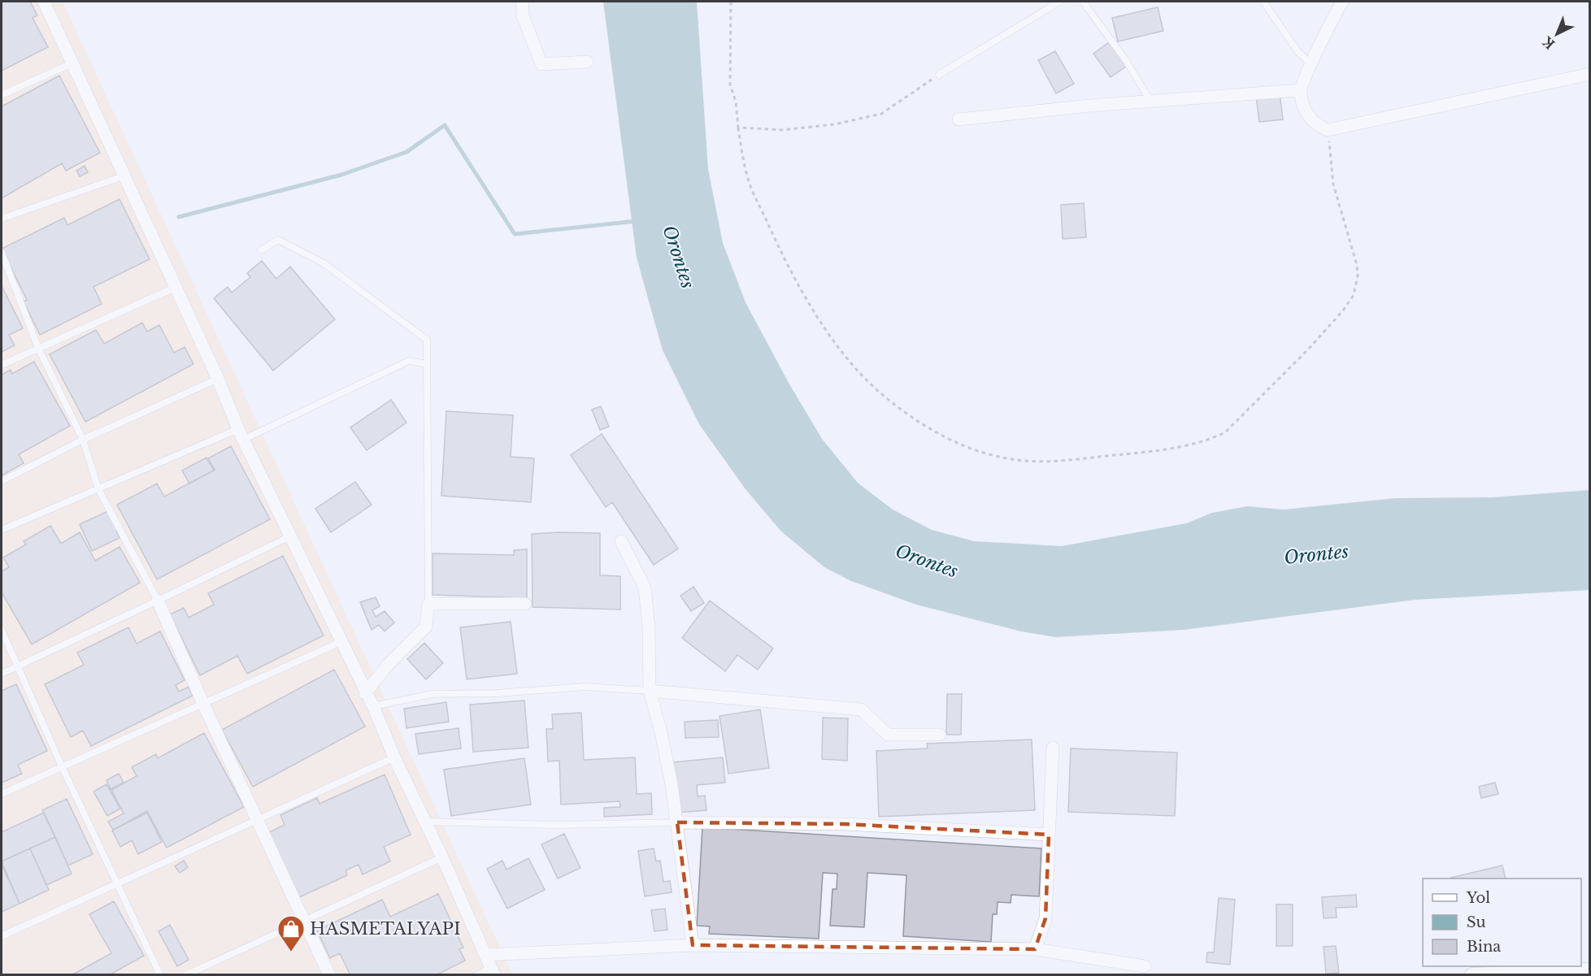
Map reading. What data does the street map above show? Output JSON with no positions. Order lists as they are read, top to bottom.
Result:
{
  "water": ["Orontes"],
  "places": {
    "shop": ["HASMETALYAPI"]
  },
  "legend": ["Yol", "Su", "Bina"],
  "north": "bottom left"
}
